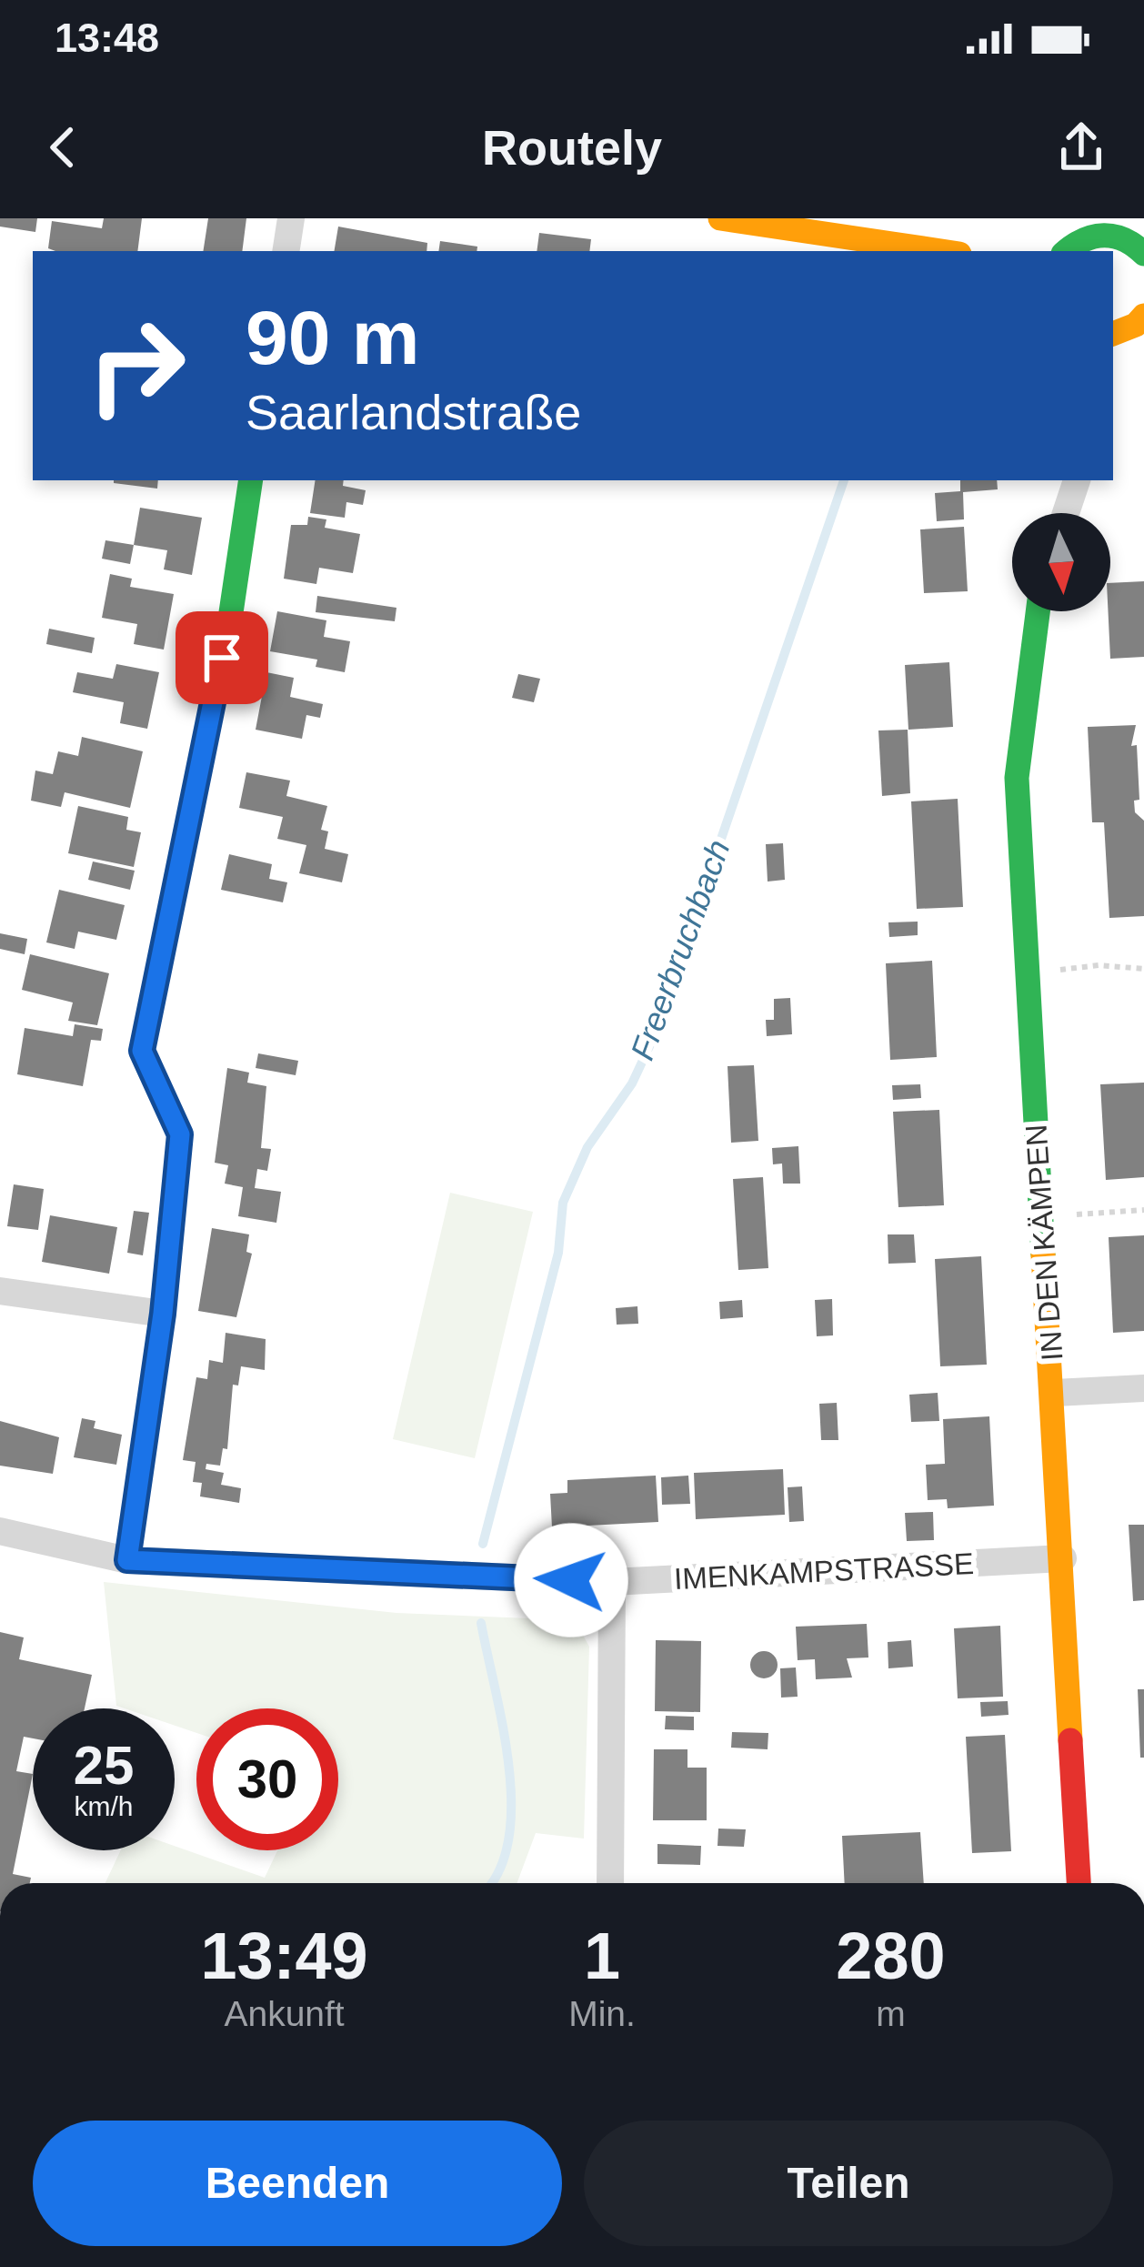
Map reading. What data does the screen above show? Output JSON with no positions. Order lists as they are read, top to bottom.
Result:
{
  "streets": {
    "street": ["IN DEN KÄMPEN", "IMENKAMPSTRASSE"]
  },
  "crossings": [
    ["IN DEN KÄMPEN", "IMENKAMPSTRASSE"]
  ],
  "water": ["Freerbruchbach"],
  "north": "bottom",
  "page": {
    "status": "13:48",
    "header": "Routely",
    "turn": ["90 m", "Saarlandstraße"],
    "speed": "25 km/h",
    "limit": "30",
    "eta": [
      "13:49",
      "Ankunft",
      "1",
      "Min.",
      "280",
      "m"
    ],
    "buttons": ["Beenden", "Teilen"]
  }
}
